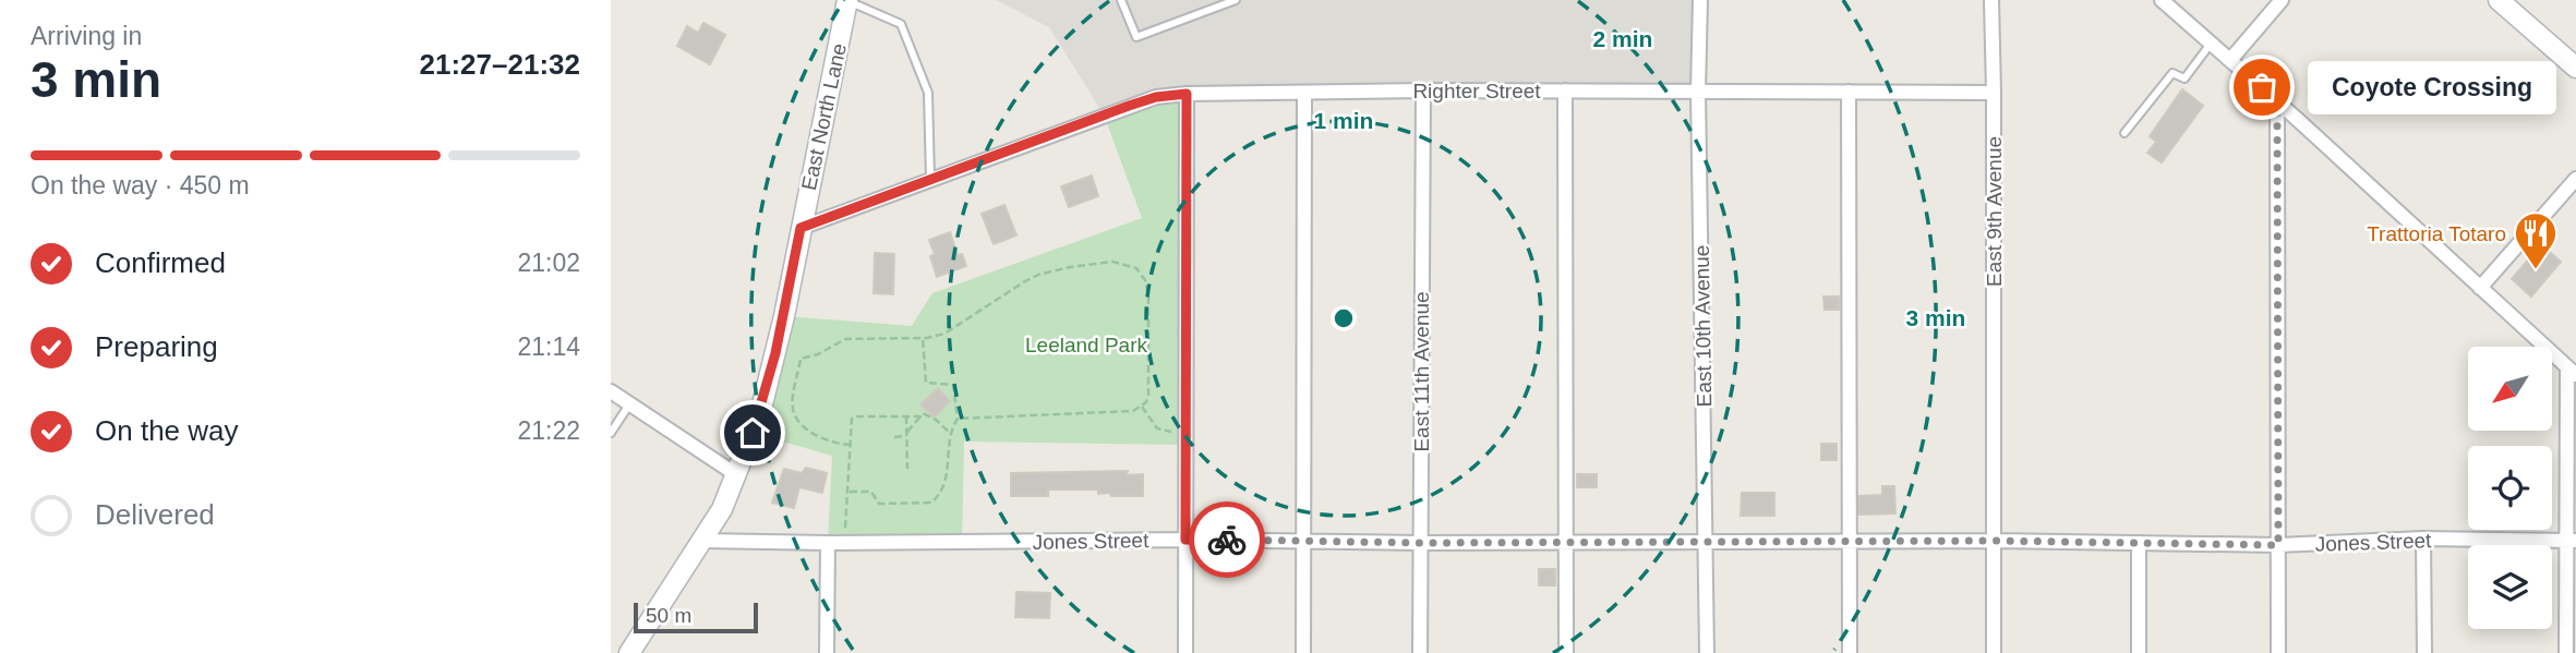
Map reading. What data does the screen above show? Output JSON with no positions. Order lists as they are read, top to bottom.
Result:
{
  "streets": {
    "street": [
      "Righter Street",
      "East North Lane",
      "East 9th Avenue",
      "East 10th Avenue",
      "East 11th Avenue",
      "Jones Street"
    ]
  },
  "crossings": [
    ["Righter Street", "East North Lane"],
    ["Righter Street", "East 9th Avenue"],
    ["Righter Street", "East 10th Avenue"],
    ["Righter Street", "East 11th Avenue"],
    ["East North Lane", "Jones Street"],
    ["East 9th Avenue", "Jones Street"],
    ["East 10th Avenue", "Jones Street"],
    ["East 11th Avenue", "Jones Street"]
  ],
  "parks": ["Leeland Park"],
  "places": {
    "other": ["Coyote Crossing"],
    "restaurant": ["Trattoria Totaro"]
  },
  "scale_bar": "50 m",
  "north": "bottom left",
  "page": {
    "heading": ["3 min", "Arriving in", "21:27–21:32"],
    "bubble": "Coyote Crossing",
    "bar": "On the way · 450 m",
    "list": [
      ["Confirmed", "21:02"],
      ["Preparing", "21:14"],
      ["On the way", "21:22"],
      "Delivered"
    ],
    "scale": "50 m"
  },
  "rings": ["2 min", "1 min", "3 min"]
}
